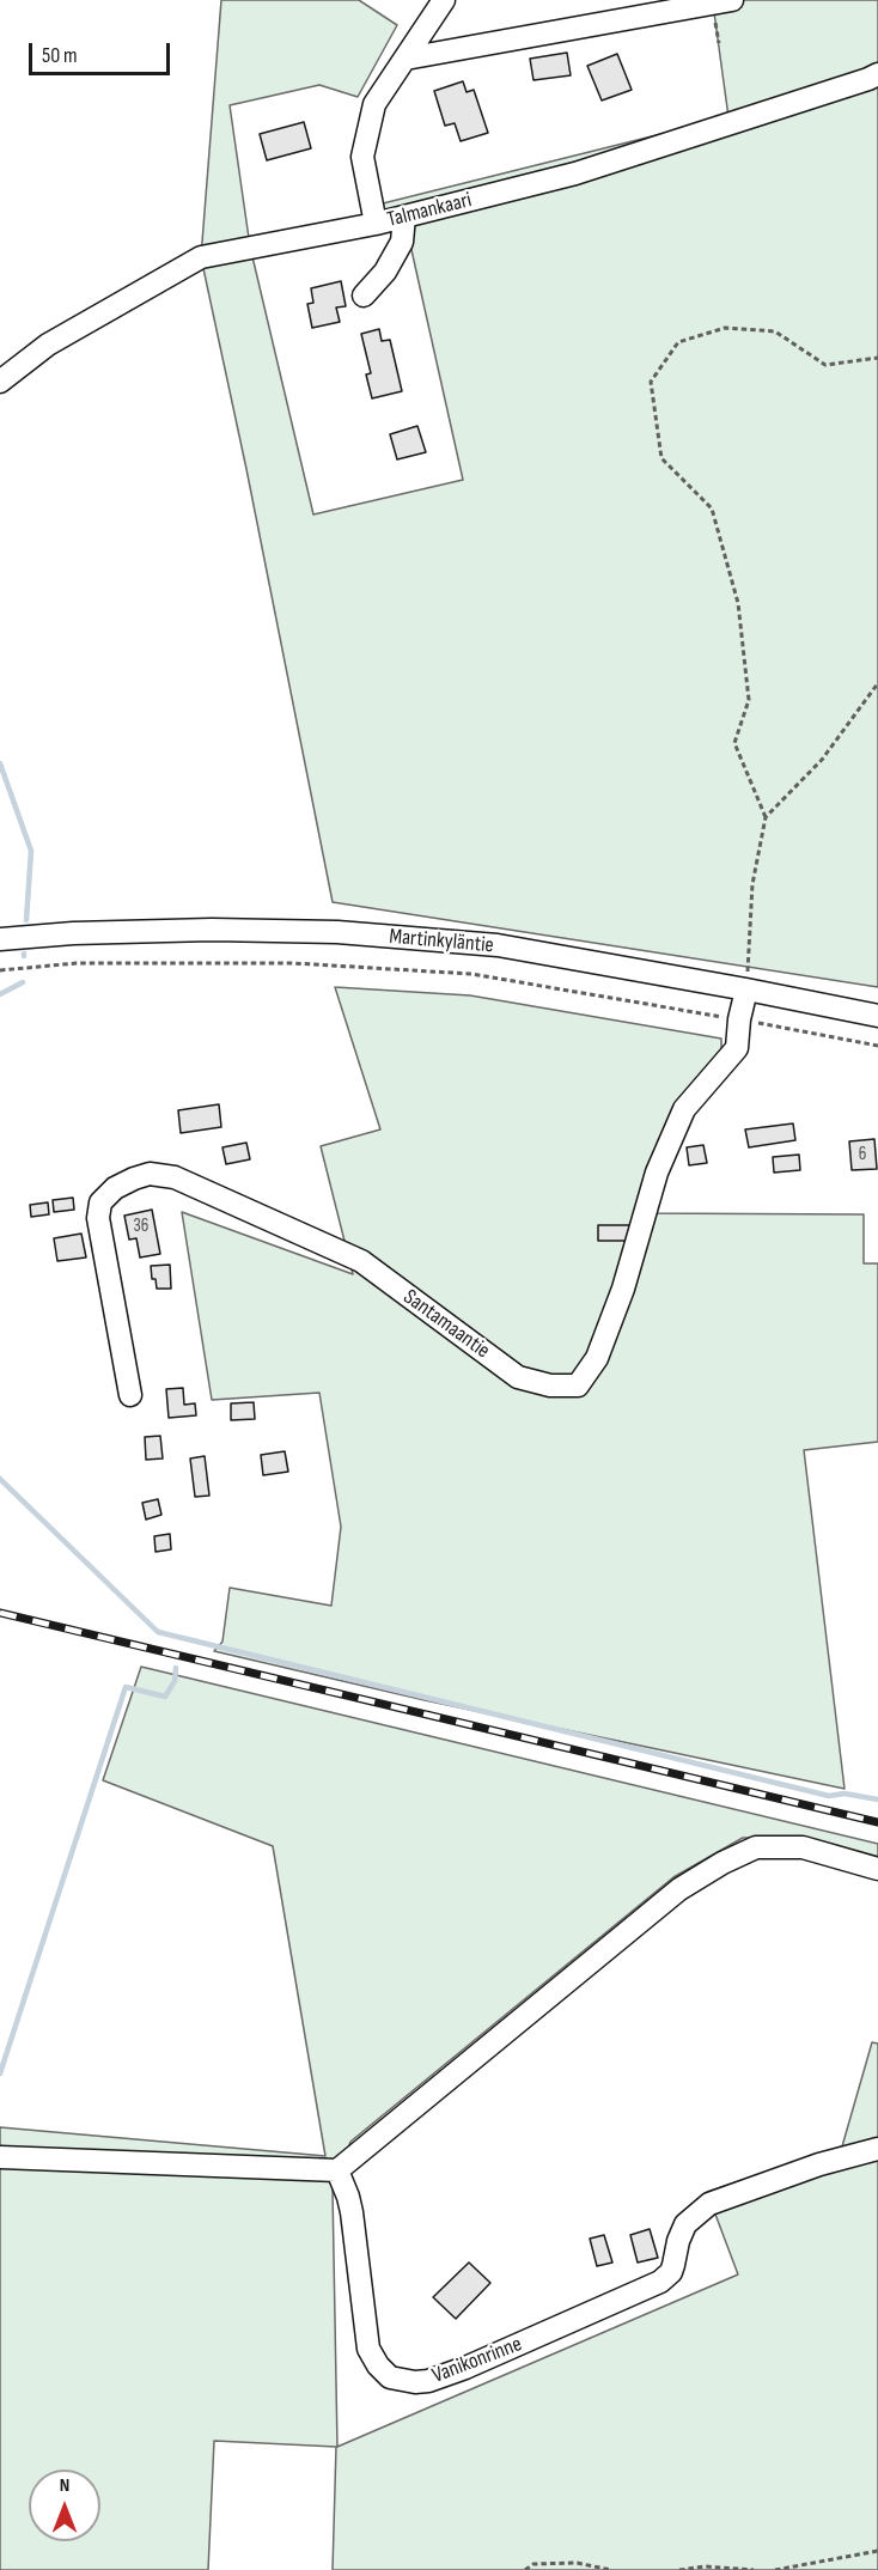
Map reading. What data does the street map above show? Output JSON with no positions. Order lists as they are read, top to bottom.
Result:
{
  "streets": {
    "street": [
      "Talmankaari",
      "Martinkyläntie",
      "Santamaantie",
      "Vanikonrinne"
    ]
  },
  "crossings": [
    ["Martinkyläntie", "Santamaantie"]
  ],
  "house_numbers": ["6", "36"],
  "scale_bar": "50 m",
  "north": "top"
}
